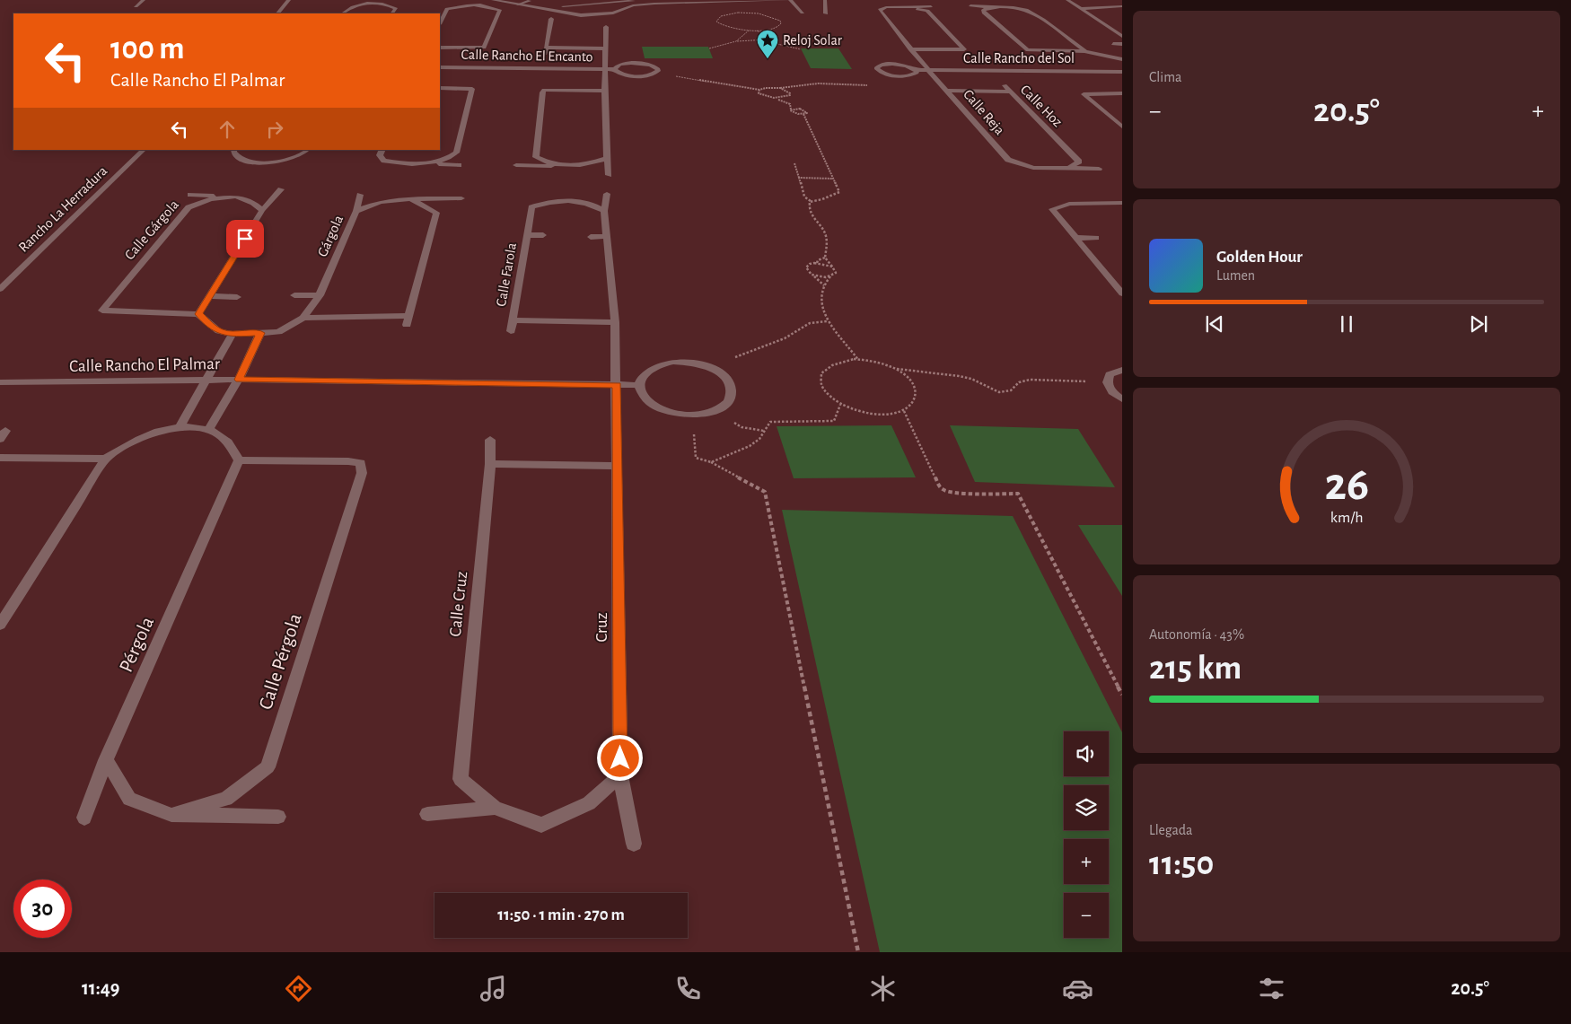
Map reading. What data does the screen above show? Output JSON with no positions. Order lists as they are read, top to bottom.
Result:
{
  "streets": {
    "street": [
      "Calle Rancho El Encanto",
      "Calle Rancho del Sol",
      "Calle Hoz",
      "Calle Reja",
      "Rancho La Herradura",
      "Calle Gárgola",
      "Gárgola",
      "Calle Farola",
      "Calle Rancho El Palmar",
      "Calle Cruz",
      "Cruz",
      "Pérgola",
      "Calle Pérgola"
    ]
  },
  "crossings": [
    ["Calle Rancho del Sol", "Calle Reja"],
    ["Calle Hoz", "Calle Reja"],
    ["Calle Rancho El Palmar", "Cruz"],
    ["Calle Cruz", "Cruz"],
    ["Pérgola", "Calle Pérgola"]
  ],
  "places": {
    "place": ["Reloj Solar"]
  },
  "page": {
    "tile": [
      "Clima",
      ["Autonomía · 43%", "215 km"],
      ["Llegada", "11:50"]
    ],
    "turn": ["100 m", "Calle Rancho El Palmar"],
    "heat": ["−", "20.5°", "+"],
    "song": ["Golden Hour", "Lumen"],
    "map_buttons": ["+", "−"],
    "limit": "30",
    "trip": "11:50 · 1 min · 270 m",
    "tabs": ["11:49", "20.5°"],
    "gauge": ["26", "km/h"]
  }
}
